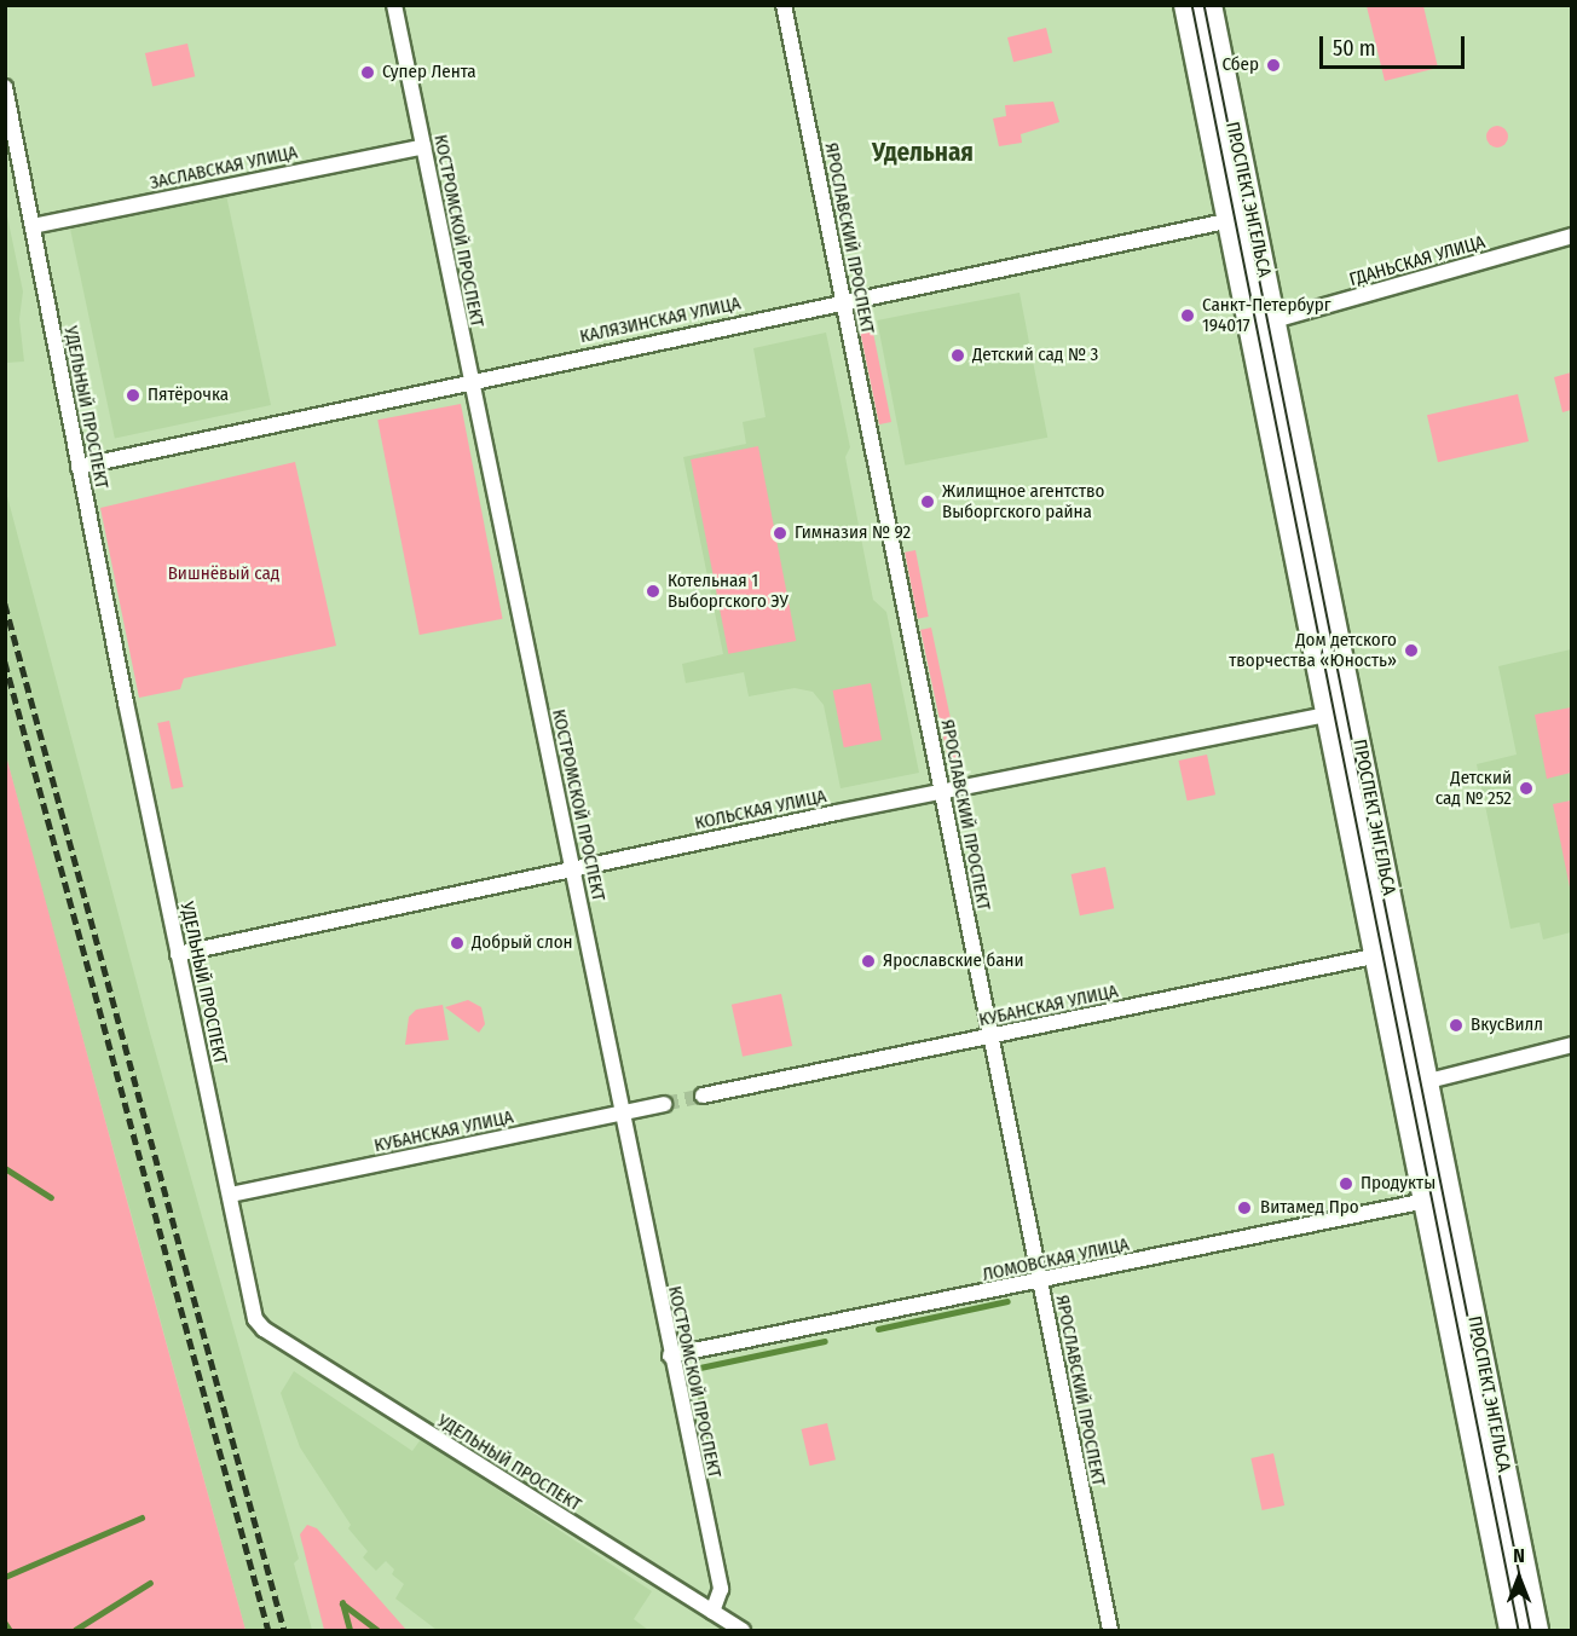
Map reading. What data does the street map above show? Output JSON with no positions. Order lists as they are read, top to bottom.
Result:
{
  "streets": {
    "main road": ["ПРОСПЕКТ ЭНГЕЛЬСА"],
    "street": [
      "ЗАСЛАВСКАЯ УЛИЦА",
      "КОСТРОМСКОЙ ПРОСПЕКТ",
      "ЯРОСЛАВСКИЙ ПРОСПЕКТ",
      "ГДАНЬСКАЯ УЛИЦА",
      "КАЛЯЗИНСКАЯ УЛИЦА",
      "УДЕЛЬНЫЙ ПРОСПЕКТ",
      "КОЛЬСКАЯ УЛИЦА",
      "КУБАНСКАЯ УЛИЦА",
      "ЛОМОВСКАЯ УЛИЦА"
    ]
  },
  "crossings": [
    ["ЗАСЛАВСКАЯ УЛИЦА", "КОСТРОМСКОЙ ПРОСПЕКТ"],
    ["ЗАСЛАВСКАЯ УЛИЦА", "УДЕЛЬНЫЙ ПРОСПЕКТ"],
    ["ПРОСПЕКТ ЭНГЕЛЬСА", "ГДАНЬСКАЯ УЛИЦА"],
    ["ПРОСПЕКТ ЭНГЕЛЬСА", "КАЛЯЗИНСКАЯ УЛИЦА"],
    ["ПРОСПЕКТ ЭНГЕЛЬСА", "КОЛЬСКАЯ УЛИЦА"],
    ["ПРОСПЕКТ ЭНГЕЛЬСА", "КУБАНСКАЯ УЛИЦА"],
    ["ПРОСПЕКТ ЭНГЕЛЬСА", "ЛОМОВСКАЯ УЛИЦА"],
    ["КОСТРОМСКОЙ ПРОСПЕКТ", "КАЛЯЗИНСКАЯ УЛИЦА"],
    ["КОСТРОМСКОЙ ПРОСПЕКТ", "УДЕЛЬНЫЙ ПРОСПЕКТ"],
    ["КОСТРОМСКОЙ ПРОСПЕКТ", "КОЛЬСКАЯ УЛИЦА"],
    ["КОСТРОМСКОЙ ПРОСПЕКТ", "КУБАНСКАЯ УЛИЦА"],
    ["КОСТРОМСКОЙ ПРОСПЕКТ", "ЛОМОВСКАЯ УЛИЦА"],
    ["ЯРОСЛАВСКИЙ ПРОСПЕКТ", "КАЛЯЗИНСКАЯ УЛИЦА"],
    ["ЯРОСЛАВСКИЙ ПРОСПЕКТ", "КОЛЬСКАЯ УЛИЦА"],
    ["ЯРОСЛАВСКИЙ ПРОСПЕКТ", "КУБАНСКАЯ УЛИЦА"],
    ["ЯРОСЛАВСКИЙ ПРОСПЕКТ", "ЛОМОВСКАЯ УЛИЦА"],
    ["КАЛЯЗИНСКАЯ УЛИЦА", "УДЕЛЬНЫЙ ПРОСПЕКТ"],
    ["УДЕЛЬНЫЙ ПРОСПЕКТ", "КОЛЬСКАЯ УЛИЦА"],
    ["УДЕЛЬНЫЙ ПРОСПЕКТ", "КУБАНСКАЯ УЛИЦА"]
  ],
  "districts": ["Удельная"],
  "parks": ["Вишнёвый сад"],
  "places": [
    "Сбер",
    "Супер Лента",
    "Санкт-Петербург 194017",
    "Детский сад № 3",
    "Пятёрочка",
    "Жилищное агентство Выборгского райна",
    "Гимназия № 92",
    "Котельная 1 Выборгского ЭУ",
    "Дом детского творчества «Юность»",
    "Детский сад № 252",
    "Добрый слон",
    "Ярославские бани",
    "ВкусВилл",
    "Продукты",
    "Витамед Про"
  ],
  "scale_bar": "50 m",
  "north": "top"
}
